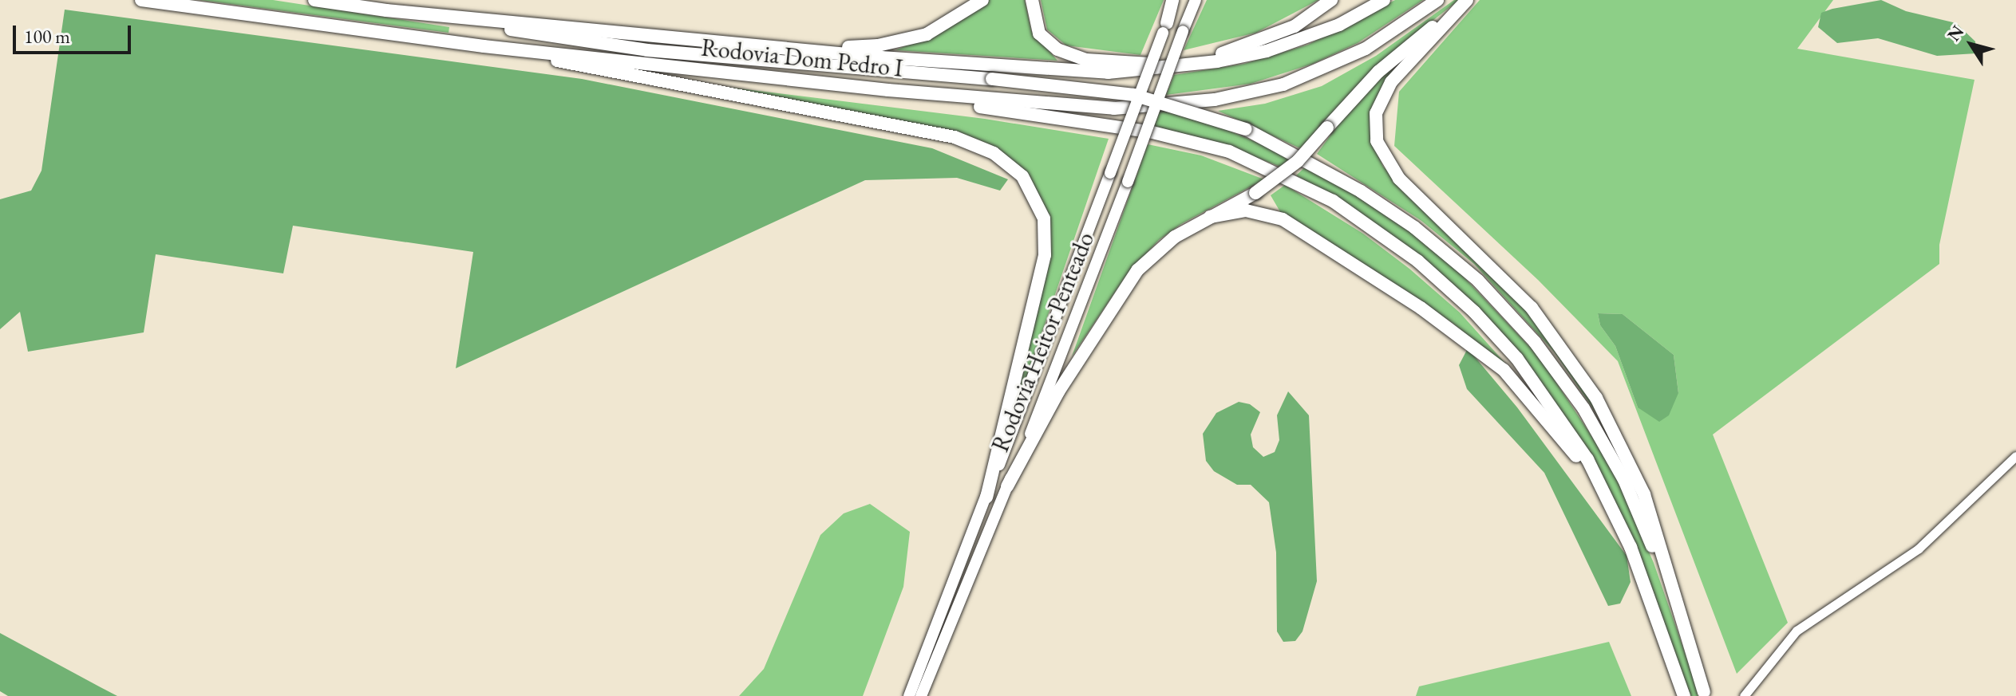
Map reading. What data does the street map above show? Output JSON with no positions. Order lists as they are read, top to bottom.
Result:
{
  "streets": {
    "highway": ["Rodovia Dom Pedro I"],
    "main road": ["Rodovia Heitor Penteado"]
  },
  "scale_bar": "100 m",
  "north": "top left"
}
